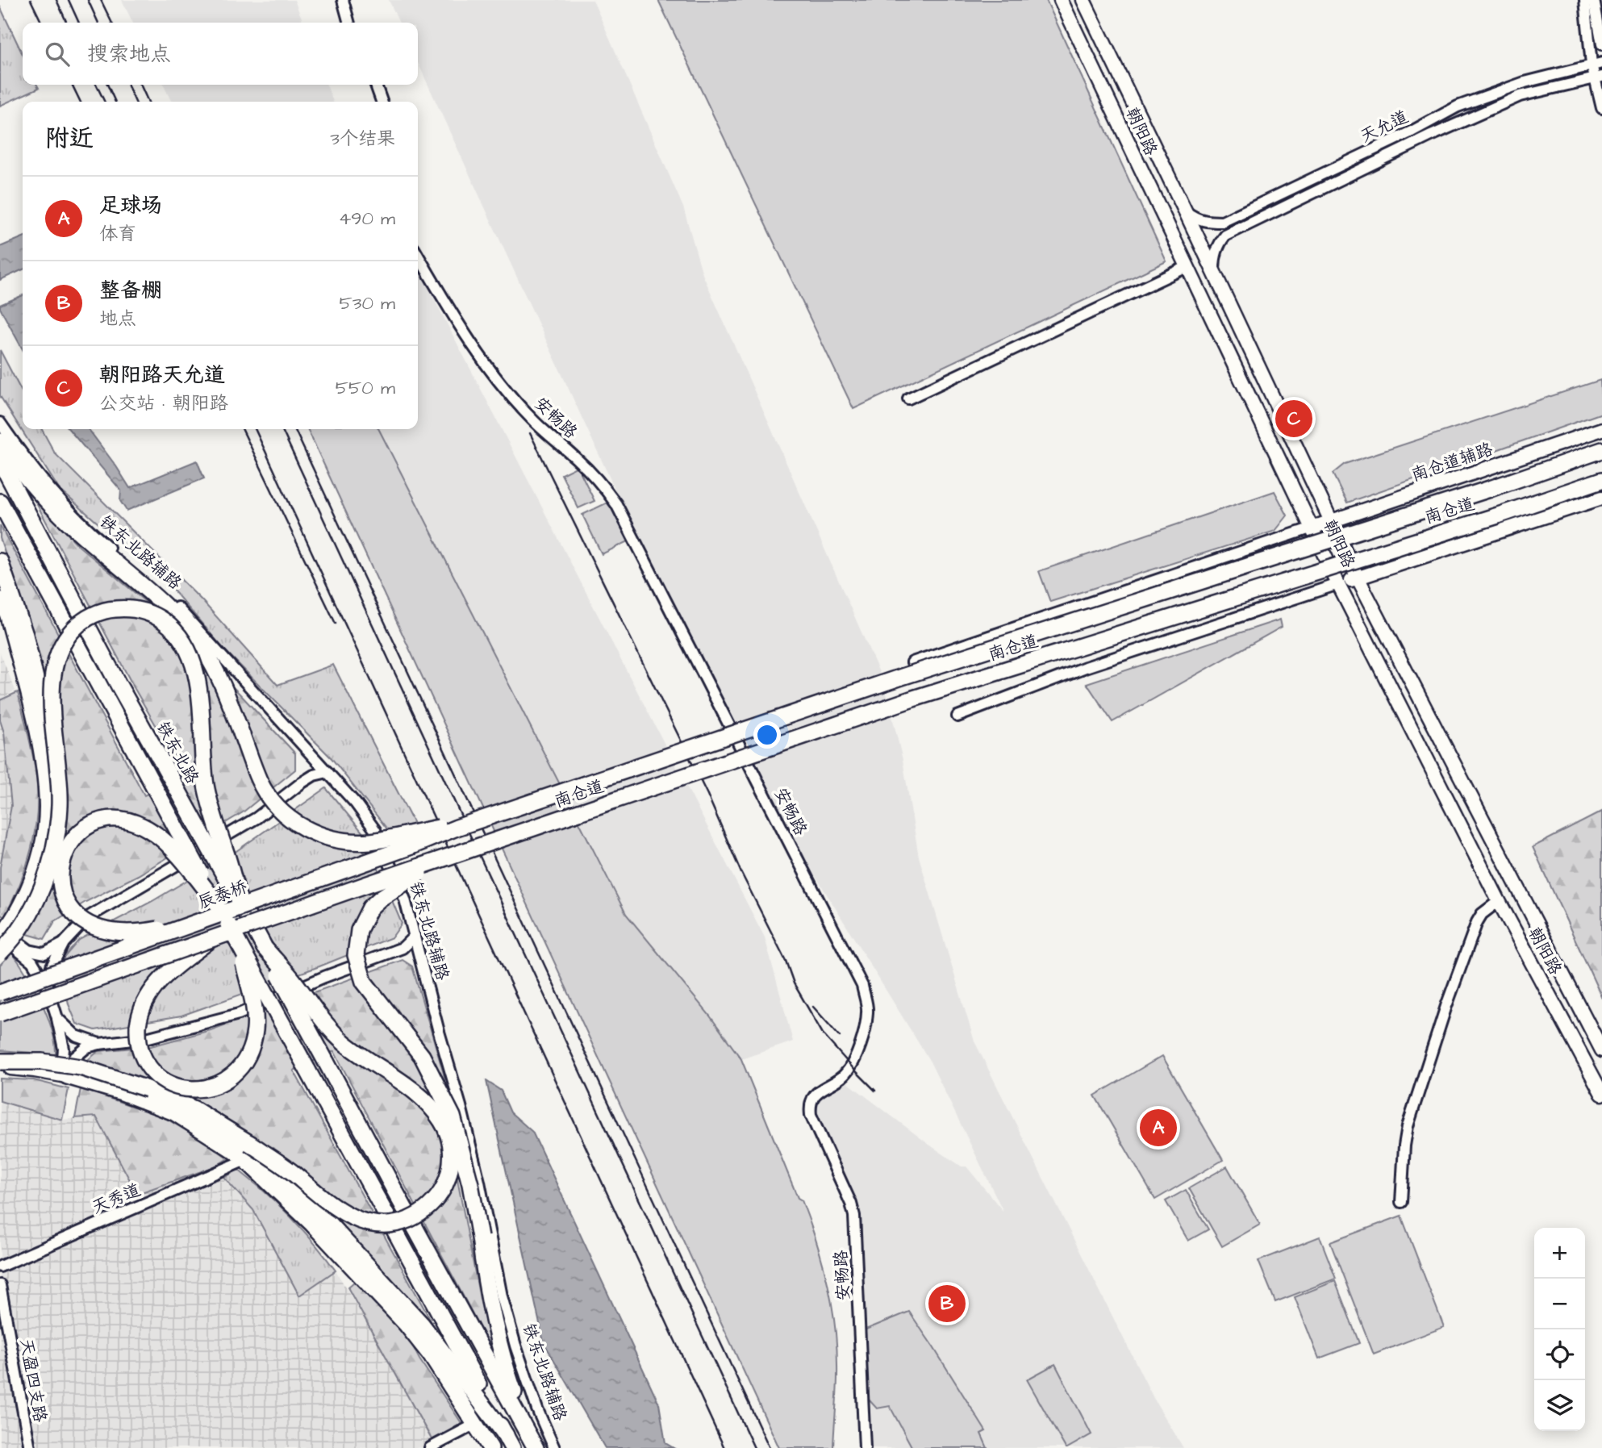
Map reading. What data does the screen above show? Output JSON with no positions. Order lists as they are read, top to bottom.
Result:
{
  "streets": {
    "highway": ["南仓道", "铁东北路", "辰泰桥"],
    "main road": ["朝阳路", "南仓道辅路"],
    "street": [
      "天允道",
      "安畅路",
      "铁东北路辅路",
      "天秀道",
      "天盈四支路"
    ]
  },
  "crossings": [
    ["天允道", "朝阳路"],
    ["朝阳路", "南仓道辅路"],
    ["南仓道", "辰泰桥"]
  ],
  "page": {
    "search": "搜索地点",
    "heading": ["附近", "3个结果"],
    "list": [
      {
        "mark": "A",
        "name": "足球场",
        "note": "体育",
        "value": "490 m"
      },
      {
        "mark": "B",
        "name": "整备棚",
        "note": "地点",
        "value": "530 m"
      },
      {
        "mark": "C",
        "name": "朝阳路天允道",
        "note": "公交站 · 朝阳路",
        "value": "550 m"
      }
    ],
    "pins": ["C", "A", "B"],
    "map_buttons": ["+", "−"]
  }
}
